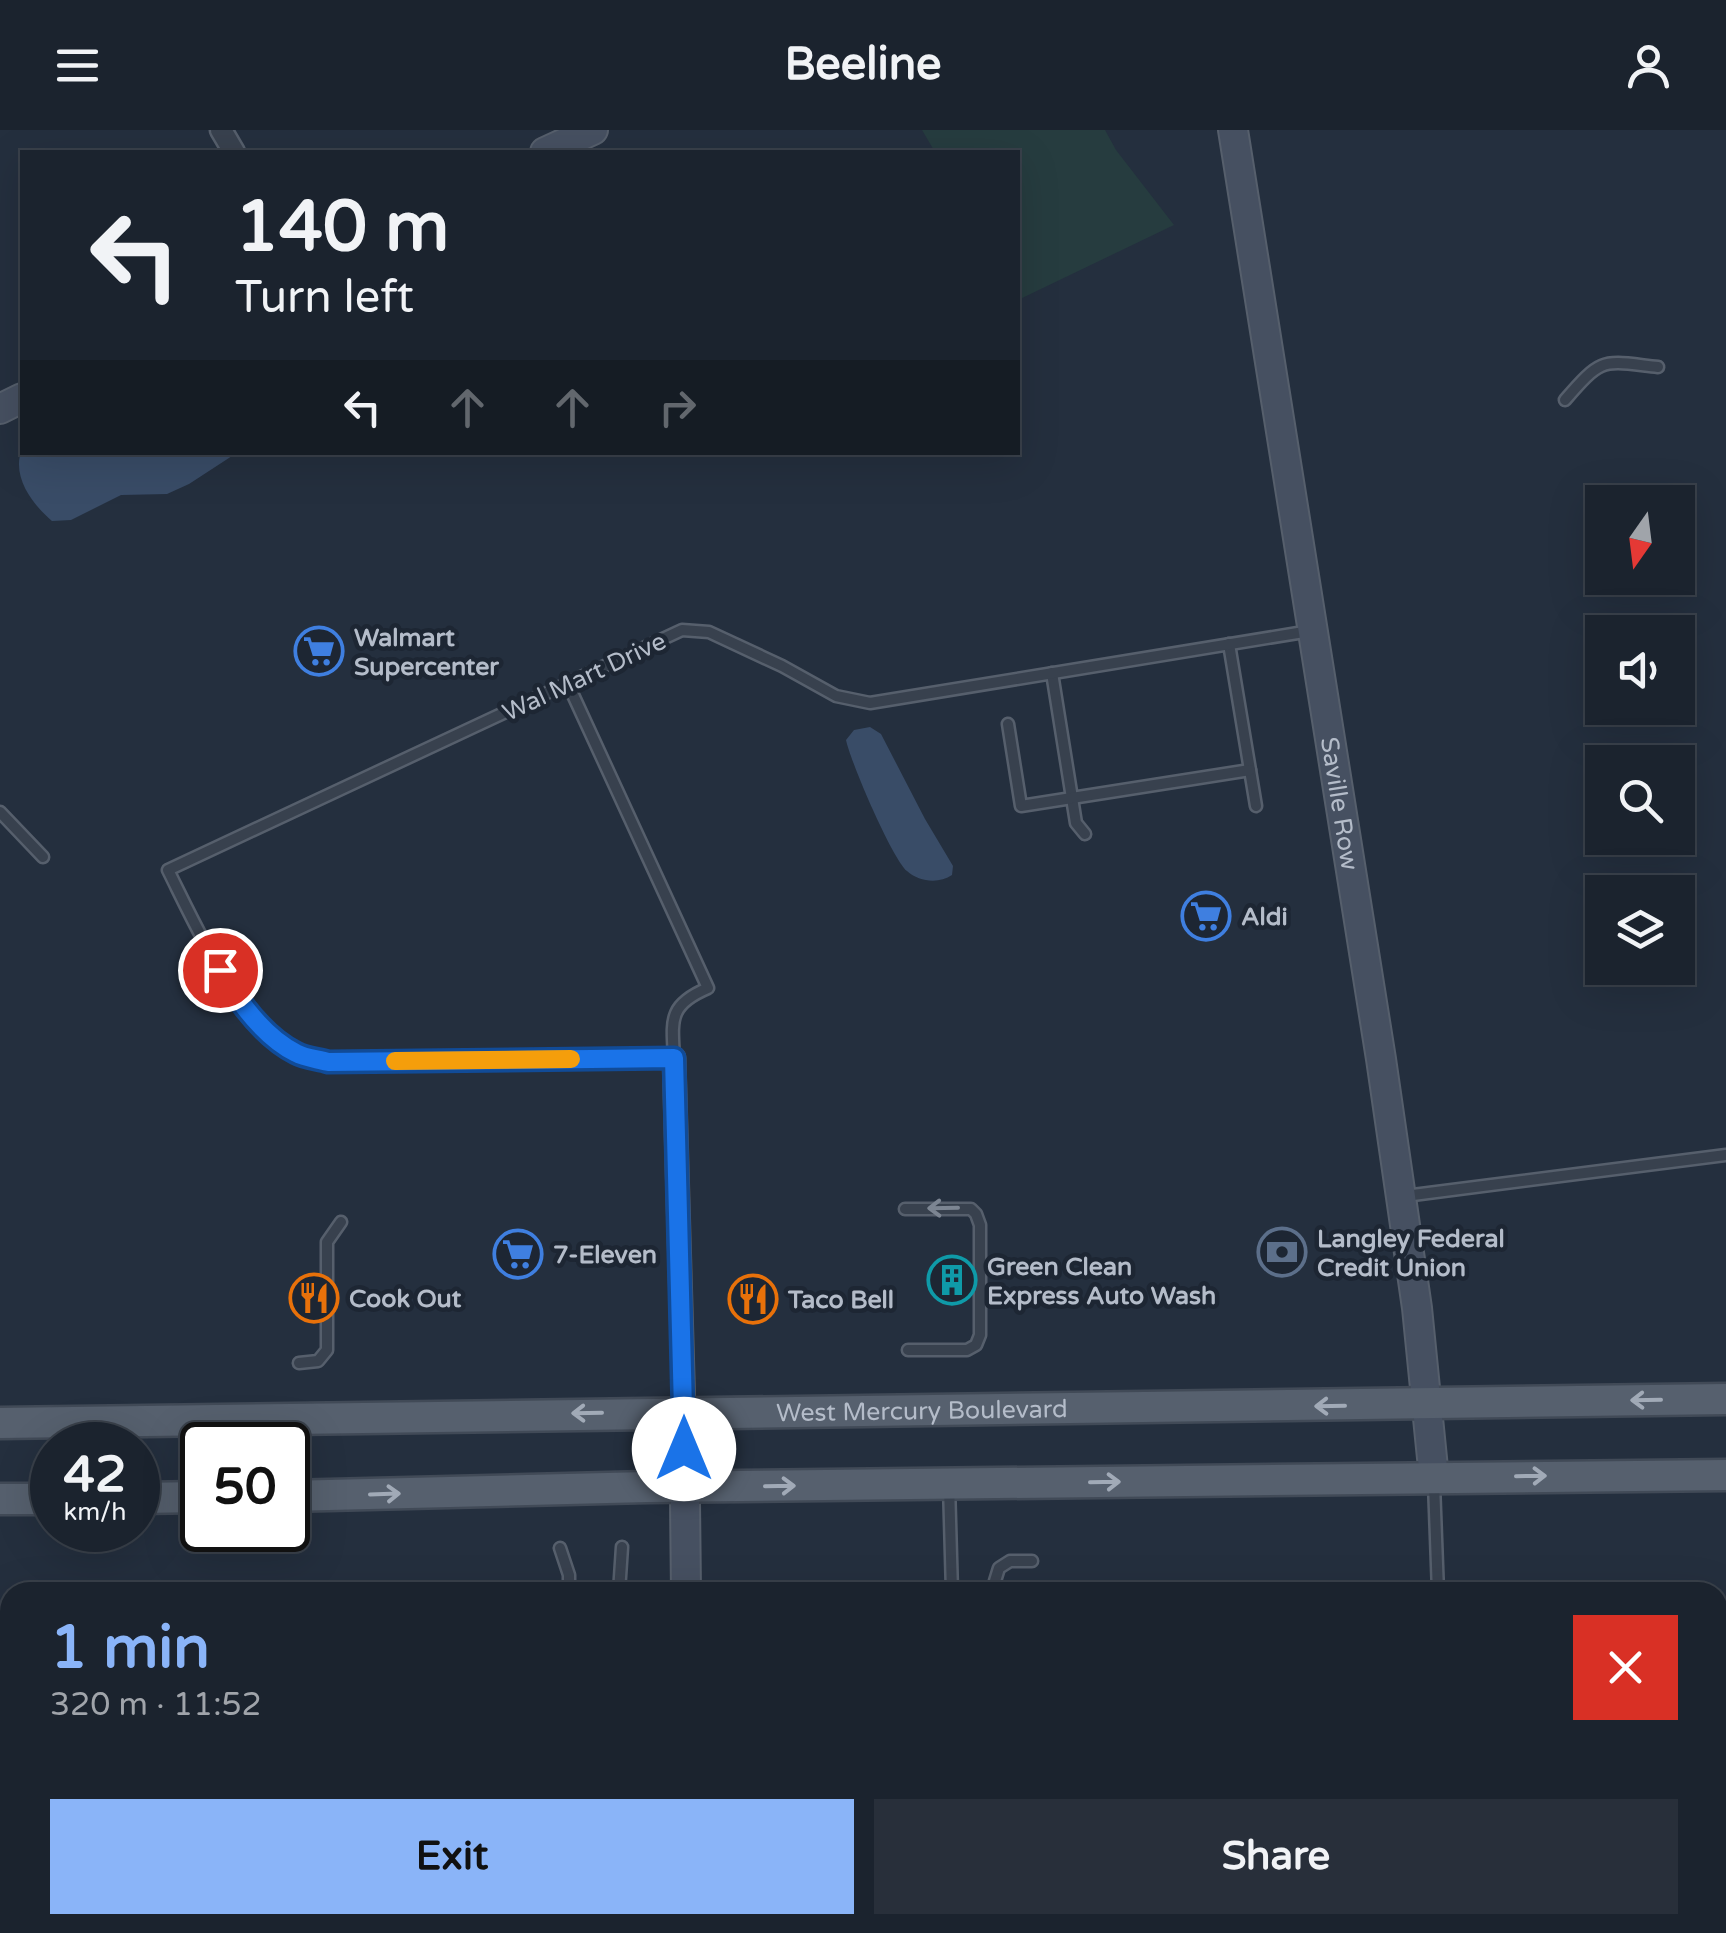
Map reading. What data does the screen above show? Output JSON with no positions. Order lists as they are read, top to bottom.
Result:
{
  "streets": {
    "main road": ["West Mercury Boulevard"],
    "street": ["Saville Row"],
    "lane": ["Wal Mart Drive"]
  },
  "crossings": [
    ["Wal Mart Drive", "Saville Row"],
    ["Saville Row", "West Mercury Boulevard"]
  ],
  "places": {
    "supermarket": ["Walmart Supercenter", "Aldi", "7-Eleven"],
    "bank": ["Langley Federal Credit Union"],
    "building": ["Green Clean Express Auto Wash"],
    "restaurant": ["Cook Out", "Taco Bell"]
  },
  "north": "bottom",
  "page": {
    "header": "Beeline",
    "turn": ["140 m", "Turn left"],
    "speed": "42 km/h",
    "limit": "50",
    "heading": ["1 min", "320 m · 11:52"],
    "buttons": ["Exit", "Share"]
  }
}
